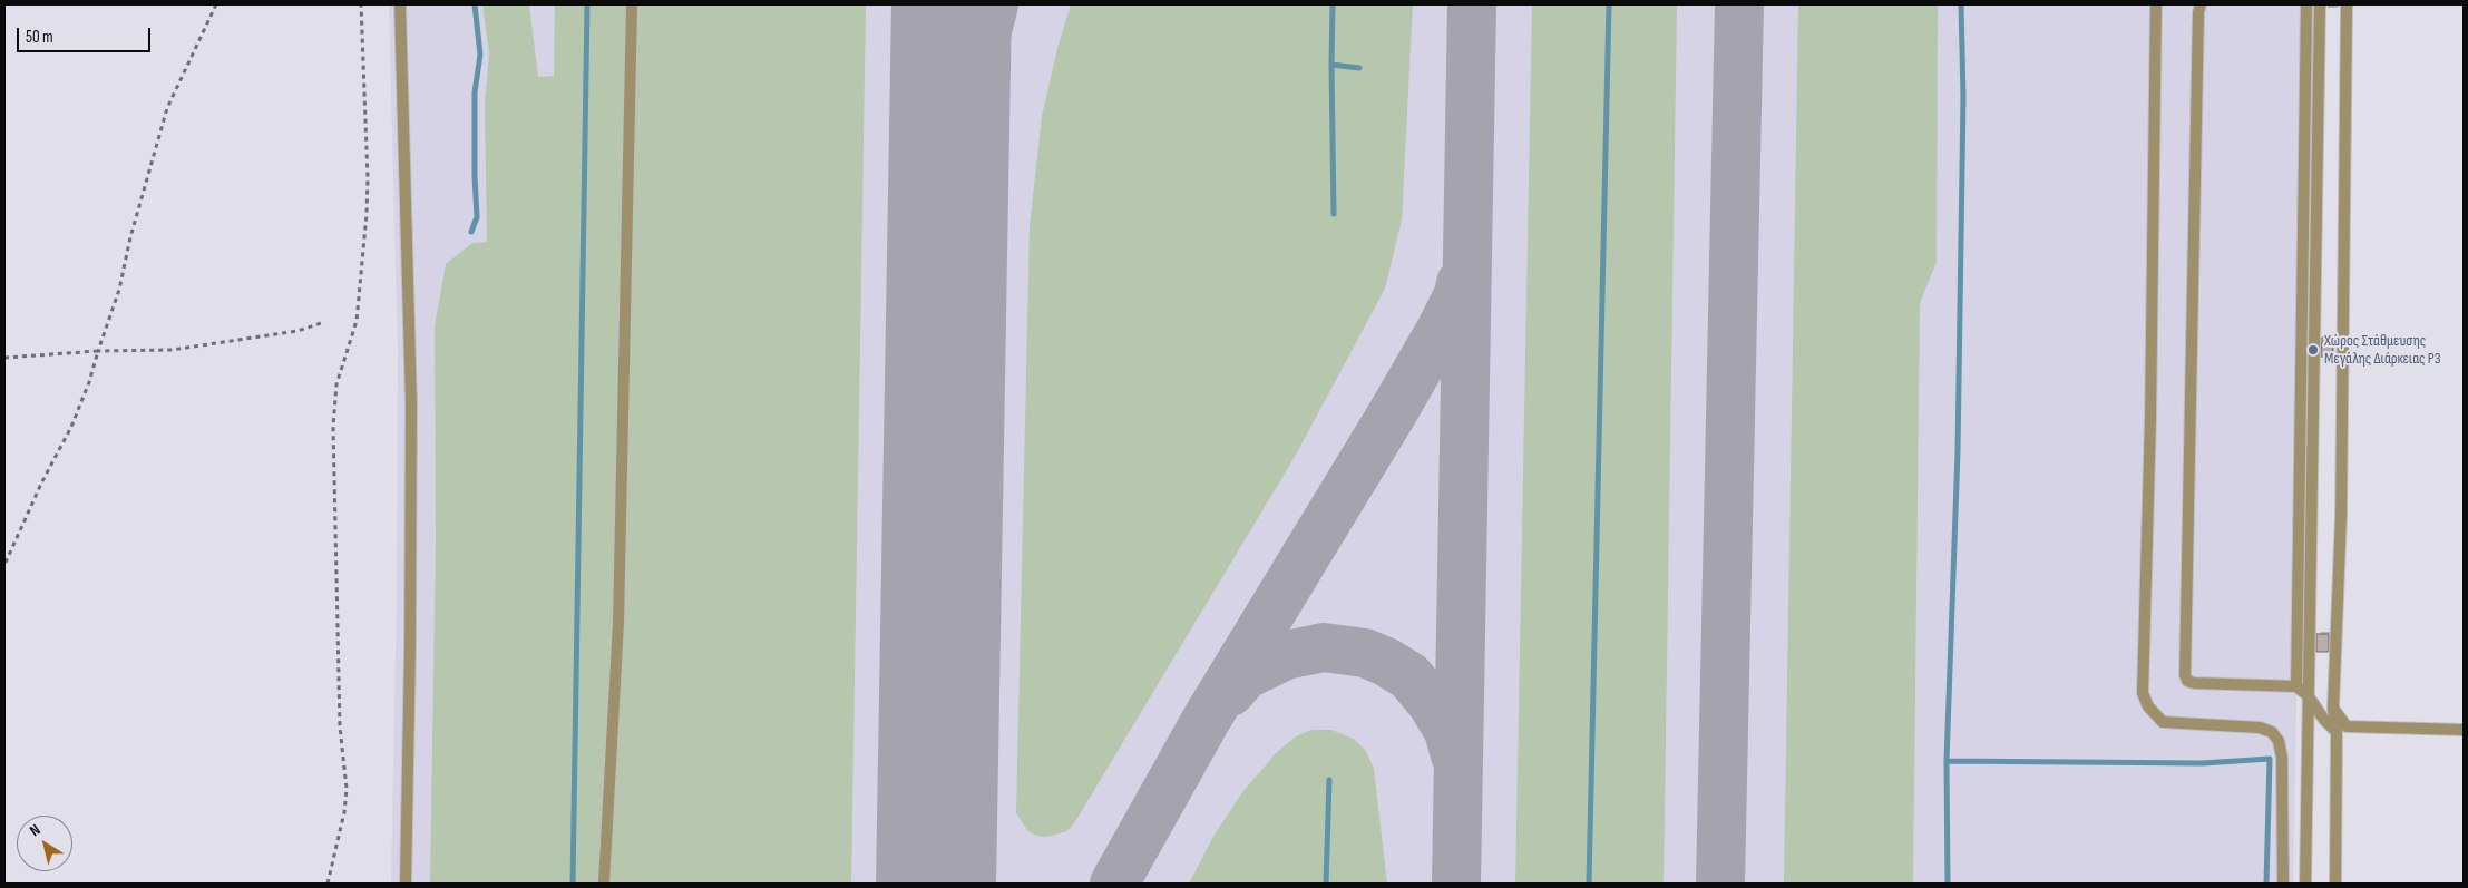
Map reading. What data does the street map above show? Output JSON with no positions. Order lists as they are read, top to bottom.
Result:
{
  "places": ["Χώρος Στάθμευσης Μεγάλης Διάρκειας P3"],
  "scale_bar": "50 m",
  "north": "top left"
}
